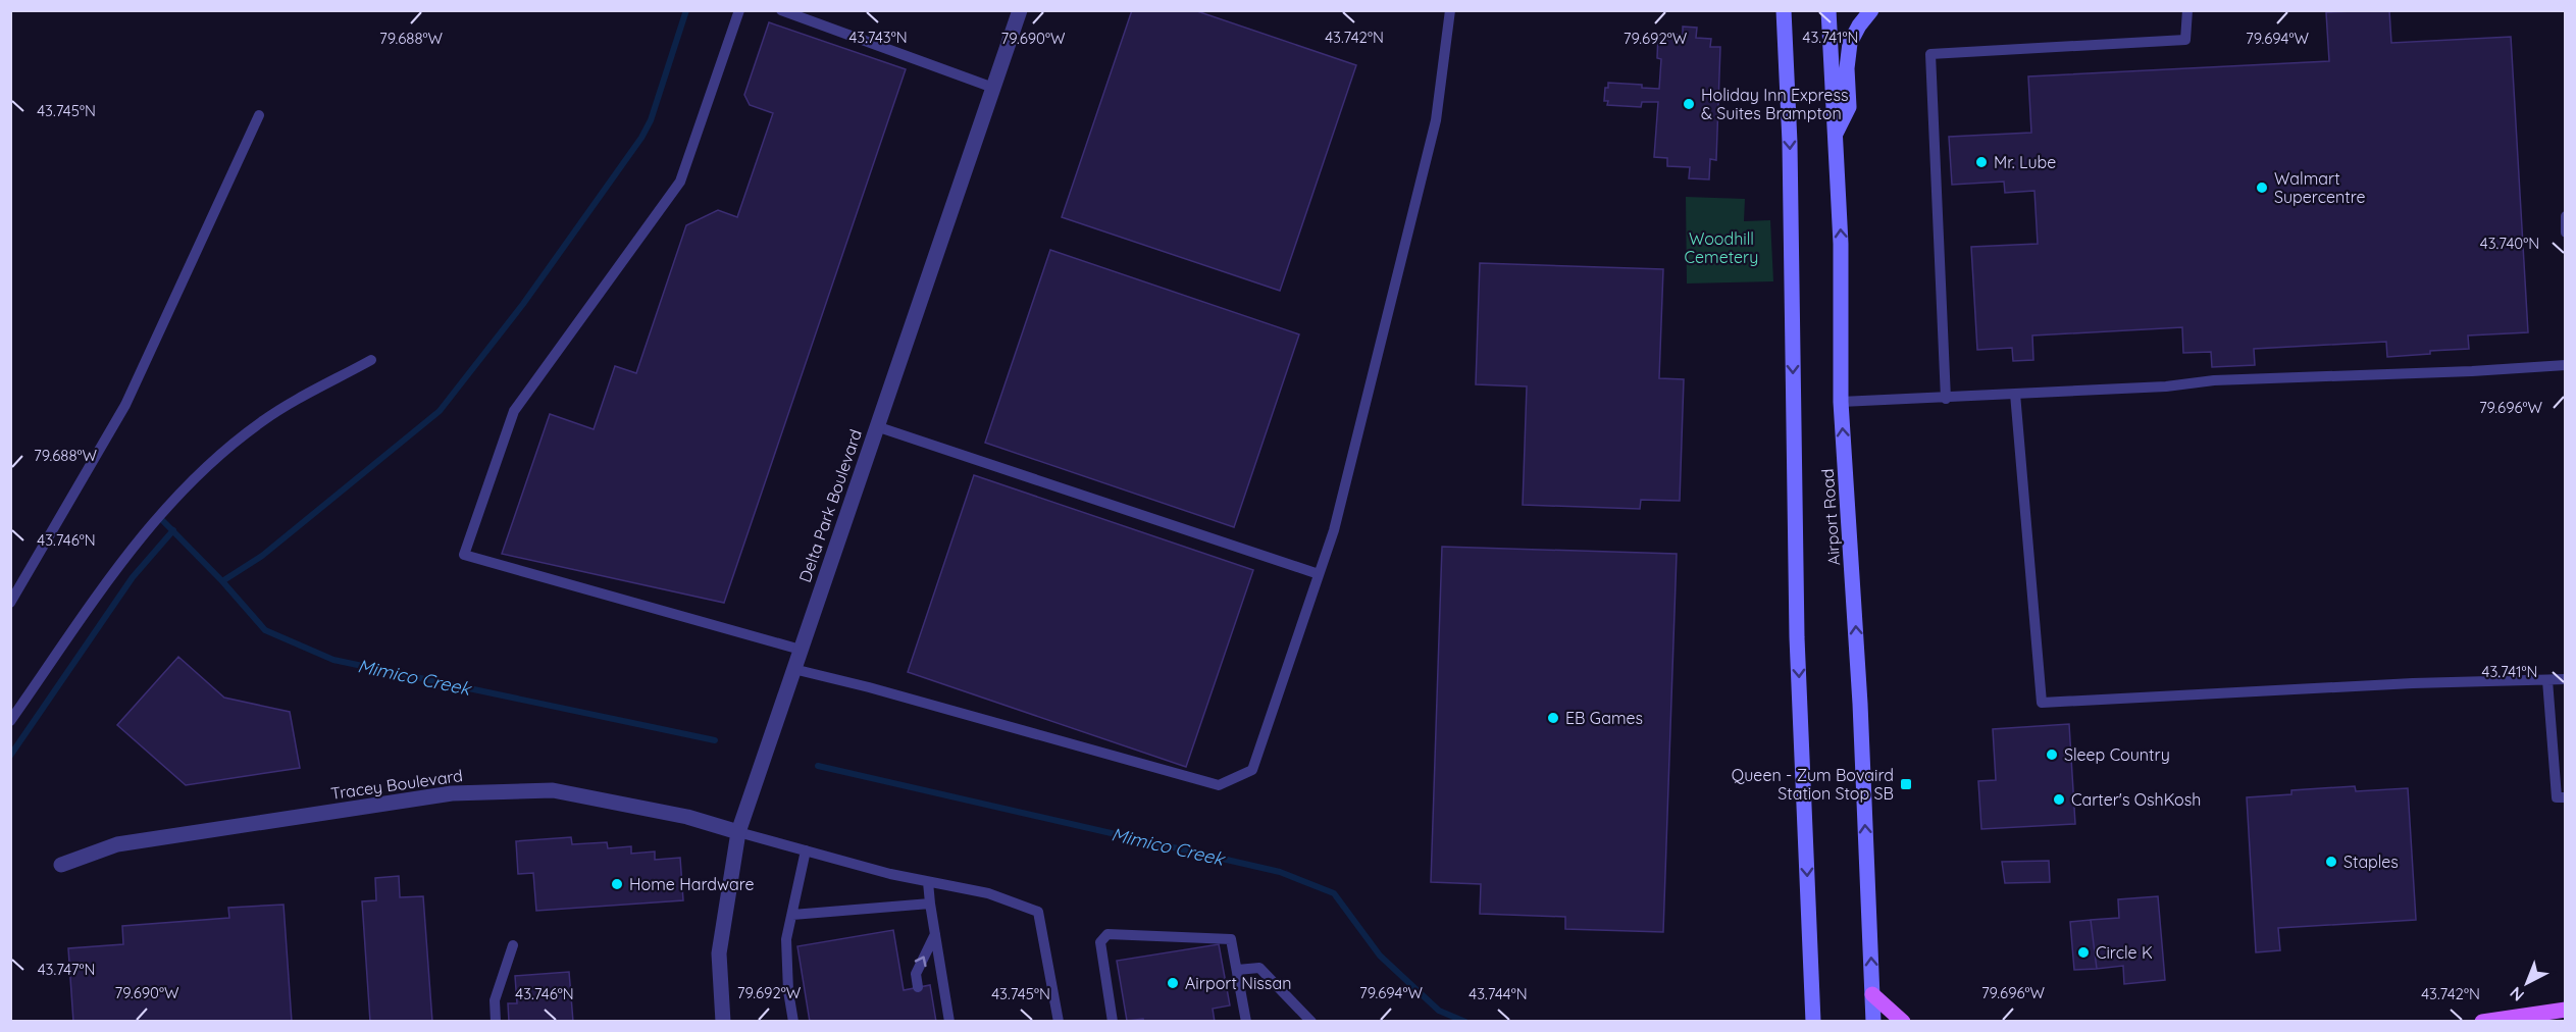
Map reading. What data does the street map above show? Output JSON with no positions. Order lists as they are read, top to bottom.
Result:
{
  "streets": {
    "main road": ["Airport Road"],
    "street": ["Delta Park Boulevard", "Tracey Boulevard"]
  },
  "crossings": [
    ["Delta Park Boulevard", "Tracey Boulevard"]
  ],
  "water": ["Mimico Creek"],
  "parks": ["Woodhill Cemetery"],
  "places": {
    "other": [
      "Holiday Inn Express & Suites Brampton",
      "Mr. Lube",
      "Walmart Supercentre",
      "EB Games",
      "Sleep Country",
      "Carter's OshKosh",
      "Staples",
      "Home Hardware",
      "Circle K",
      "Airport Nissan"
    ],
    "transit": ["Queen - Zum Bovaird Station Stop SB"]
  },
  "north": "bottom left",
  "coordinates": [
    "43.743°N",
    "43.742°N",
    "43.741°N",
    "79.688°W",
    "79.690°W",
    "79.692°W",
    "79.694°W",
    "43.745°N",
    "43.740°N",
    "79.696°W",
    "43.746°N",
    "43.747°N",
    "43.744°N"
  ]
}
